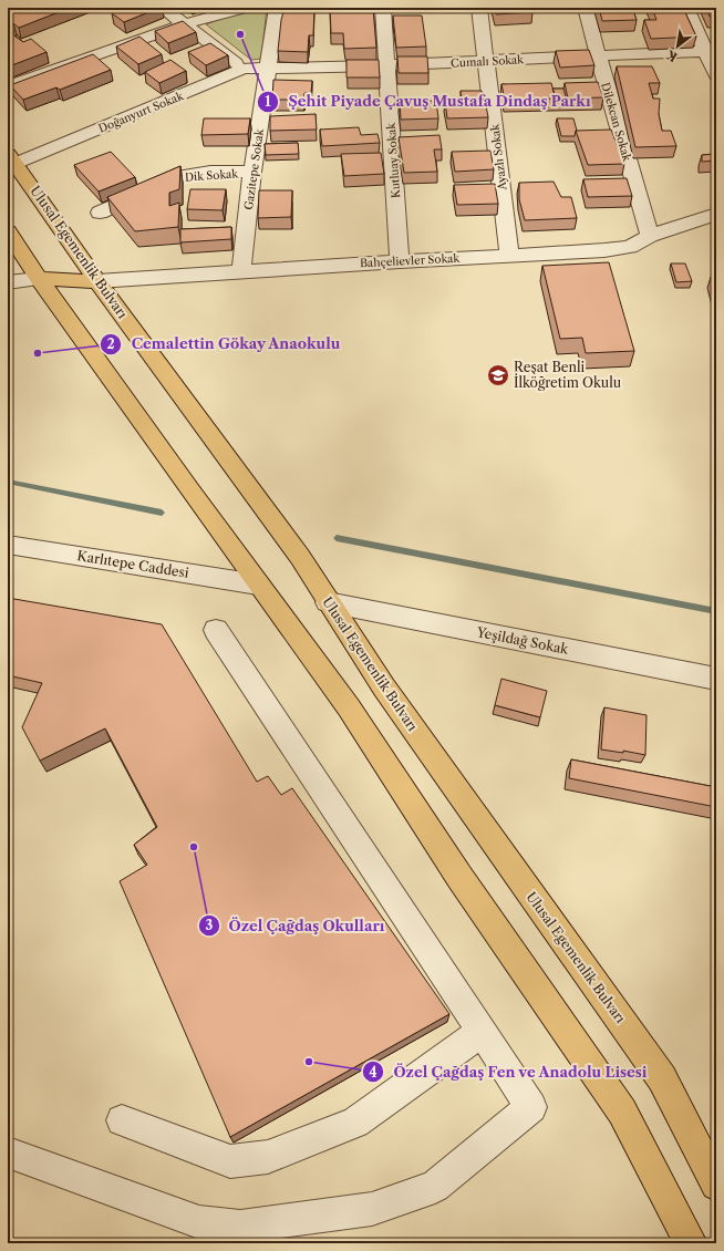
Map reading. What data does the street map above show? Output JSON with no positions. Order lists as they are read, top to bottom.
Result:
{
  "streets": {
    "main road": ["Ulusal Egemenlik Bulvarı"],
    "street": [
      "Cumalı Sokak",
      "Doğanyurt Sokak",
      "Dilekcan Sokak",
      "Ayazlı Sokak",
      "Kutluay Sokak",
      "Gazitepe Sokak",
      "Dik Sokak",
      "Bahçelievler Sokak",
      "Karlıtepe Caddesi",
      "Yeşildağ Sokak"
    ]
  },
  "crossings": [
    ["Cumalı Sokak", "Doğanyurt Sokak"],
    ["Cumalı Sokak", "Dilekcan Sokak"],
    ["Cumalı Sokak", "Ayazlı Sokak"],
    ["Cumalı Sokak", "Kutluay Sokak"],
    ["Cumalı Sokak", "Gazitepe Sokak"],
    ["Doğanyurt Sokak", "Gazitepe Sokak"],
    ["Doğanyurt Sokak", "Ulusal Egemenlik Bulvarı"],
    ["Dilekcan Sokak", "Bahçelievler Sokak"],
    ["Ayazlı Sokak", "Bahçelievler Sokak"],
    ["Kutluay Sokak", "Bahçelievler Sokak"],
    ["Gazitepe Sokak", "Dik Sokak"],
    ["Gazitepe Sokak", "Bahçelievler Sokak"],
    ["Ulusal Egemenlik Bulvarı", "Bahçelievler Sokak"],
    ["Ulusal Egemenlik Bulvarı", "Yeşildağ Sokak"]
  ],
  "places": {
    "other": [
      "Şehit Piyade Çavuş Mustafa Dindaş Parkı",
      "Cemalettin Gökay Anaokulu",
      "Özel Çağdaş Okulları",
      "Özel Çağdaş Fen ve Anadolu Lisesi"
    ],
    "school or university": ["Reşat Benli İlköğretim Okulu"]
  },
  "north": "bottom left"
}
